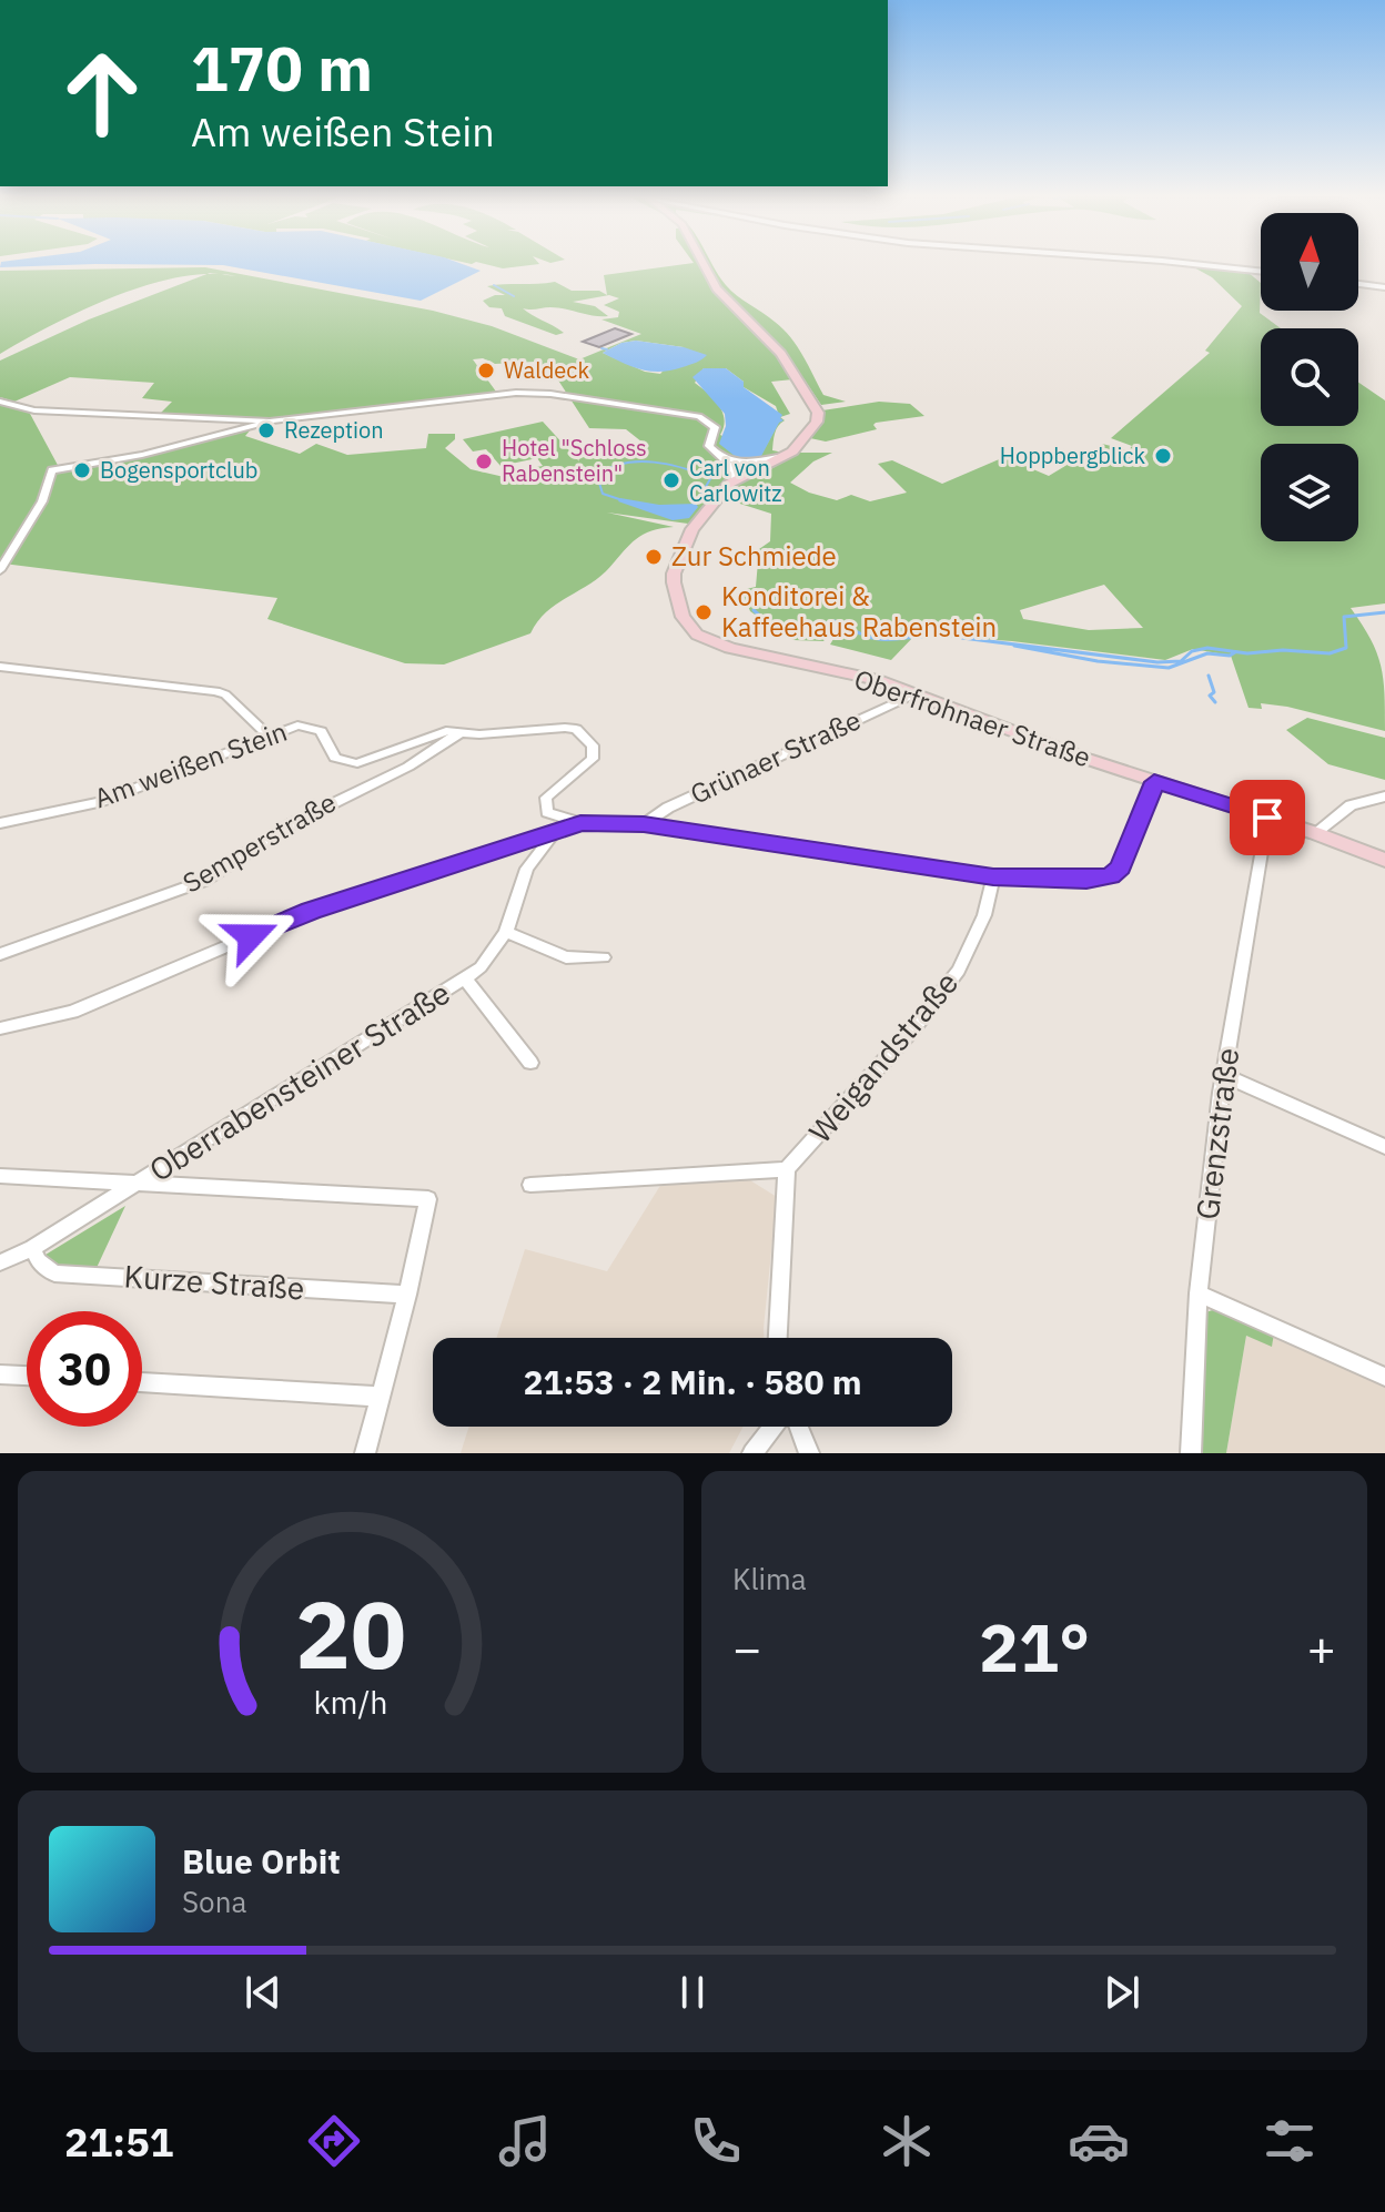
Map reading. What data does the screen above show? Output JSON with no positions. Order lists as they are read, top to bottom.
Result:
{
  "streets": {
    "main road": ["Oberfrohnaer Straße"],
    "street": [
      "Grünaer Straße",
      "Am weißen Stein",
      "Semperstraße",
      "Weigandstraße",
      "Oberrabensteiner Straße",
      "Grenzstraße",
      "Kurze Straße"
    ]
  },
  "crossings": [
    ["Oberfrohnaer Straße", "Grünaer Straße"],
    ["Oberfrohnaer Straße", "Grenzstraße"],
    ["Grünaer Straße", "Am weißen Stein"],
    ["Am weißen Stein", "Semperstraße"],
    ["Am weißen Stein", "Weigandstraße"],
    ["Oberrabensteiner Straße", "Kurze Straße"]
  ],
  "places": [
    "Waldeck",
    "Rezeption",
    "Hoppbergblick",
    "Hotel \"Schloss Rabenstein\"",
    "Bogensportclub",
    "Carl von Carlowitz",
    "Zur Schmiede",
    "Konditorei & Kaffeehaus Rabenstein"
  ],
  "north": "top",
  "page": {
    "turn": ["170 m", "Am weißen Stein"],
    "limit": "30",
    "trip": "21:53 · 2 Min. · 580 m",
    "tile": "Klima",
    "heat": ["−", "21°", "+"],
    "song": ["Blue Orbit", "Sona"],
    "tabs": "21:51",
    "gauge": ["20", "km/h"]
  }
}
